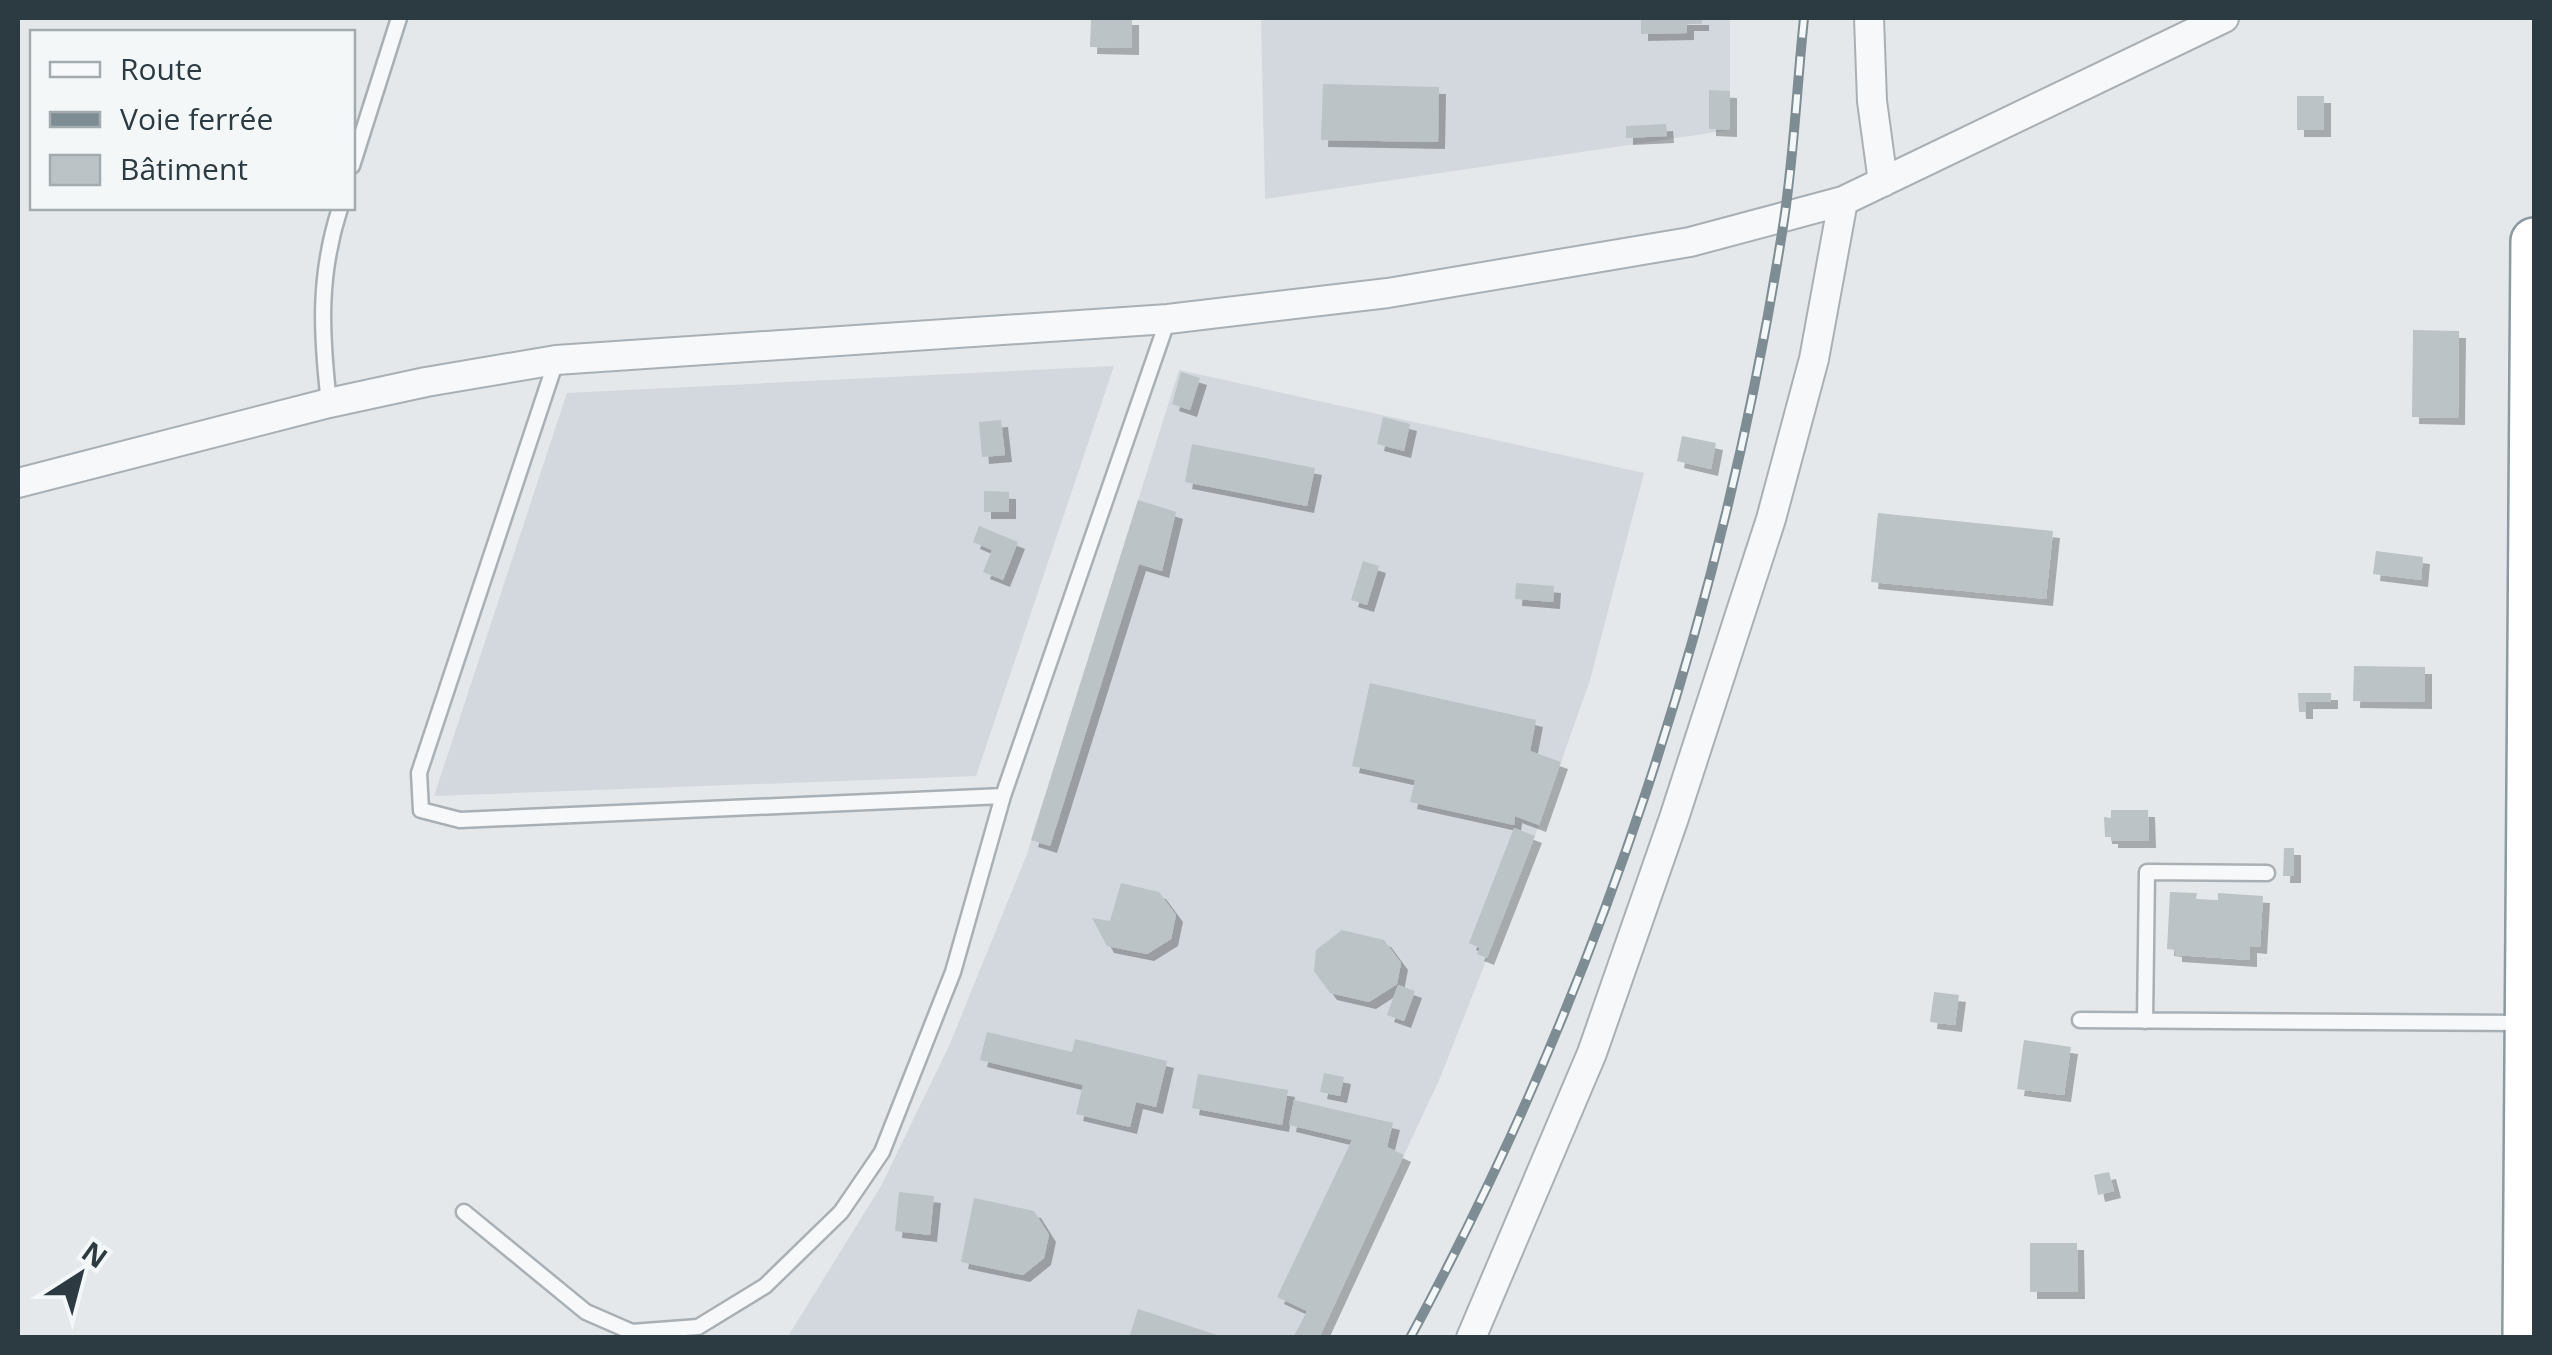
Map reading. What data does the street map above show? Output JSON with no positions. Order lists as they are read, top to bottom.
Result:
{
  "legend": ["Route", "Voie ferrée", "Bâtiment"],
  "north": "top right"
}
